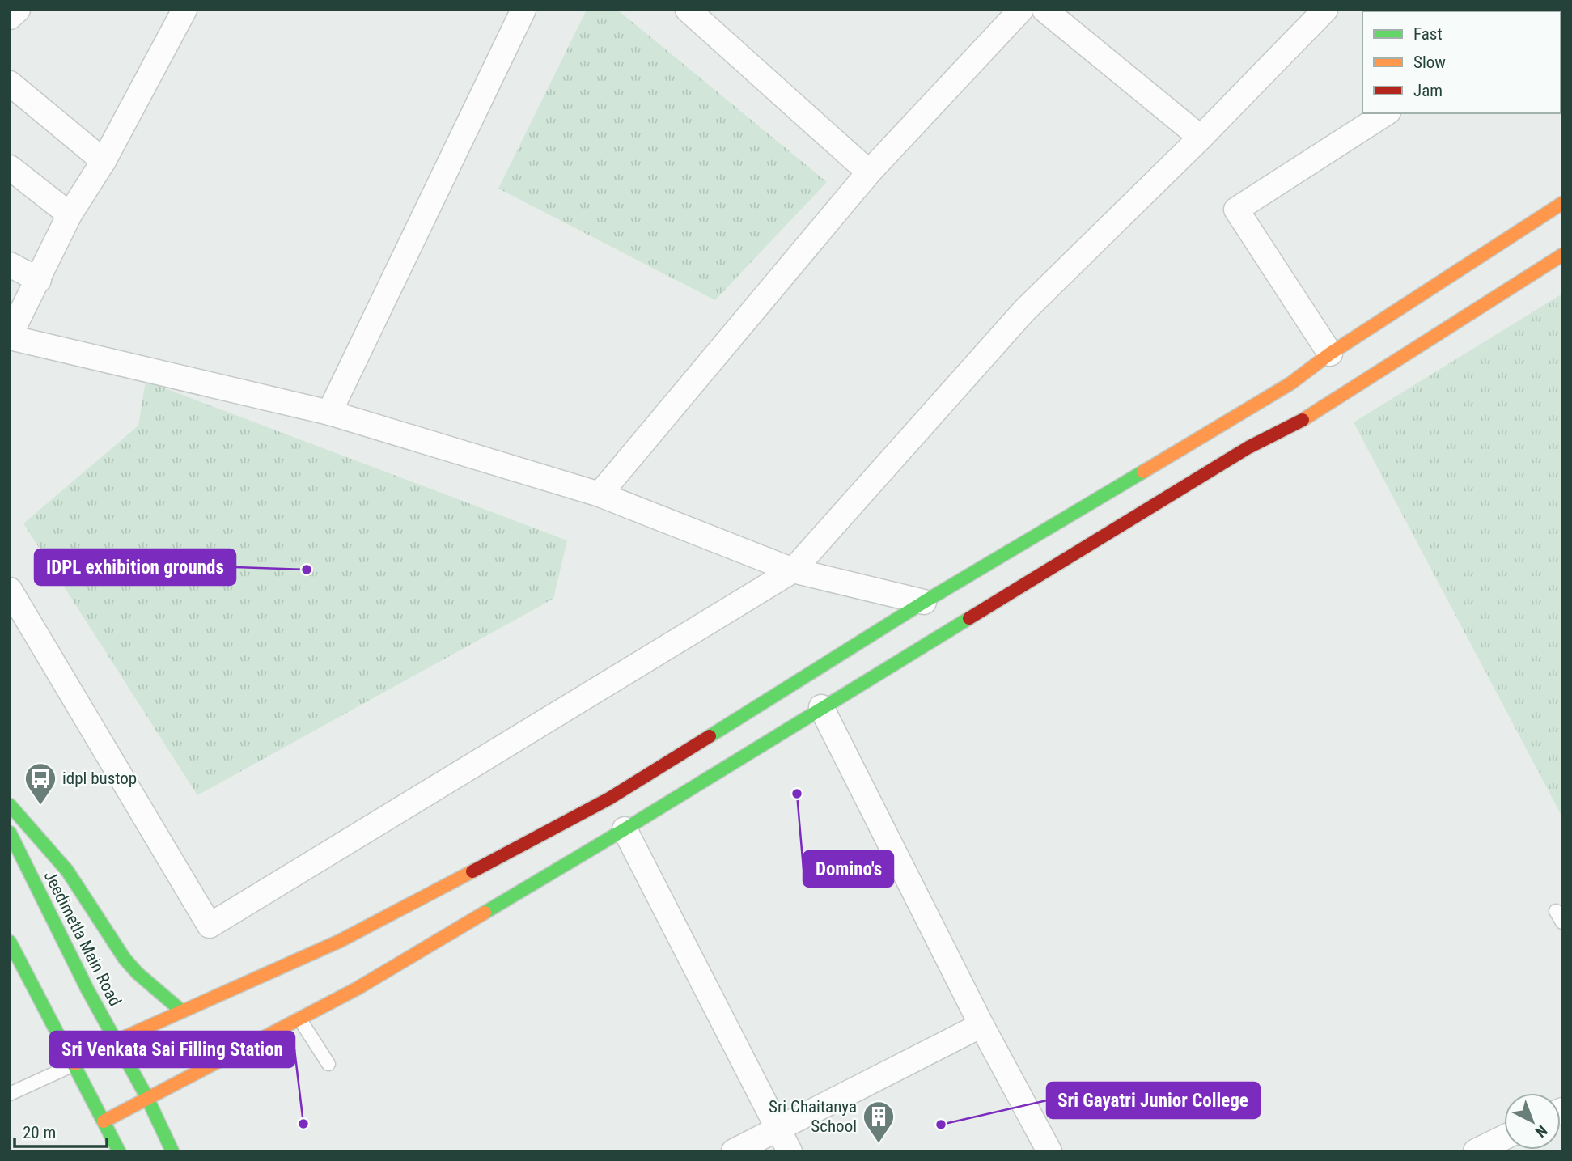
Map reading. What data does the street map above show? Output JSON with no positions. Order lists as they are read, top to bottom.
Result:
{
  "streets": {
    "street": ["Jeedimetla Main Road"]
  },
  "places": {
    "other": [
      "IDPL exhibition grounds",
      "Domino's",
      "Sri Venkata Sai Filling Station",
      "Sri Gayatri Junior College"
    ],
    "bus stop": ["idpl bustop"],
    "building": ["Sri Chaitanya School"]
  },
  "legend": ["Fast", "Slow", "Jam"],
  "scale_bar": "20 m",
  "north": "bottom right"
}
